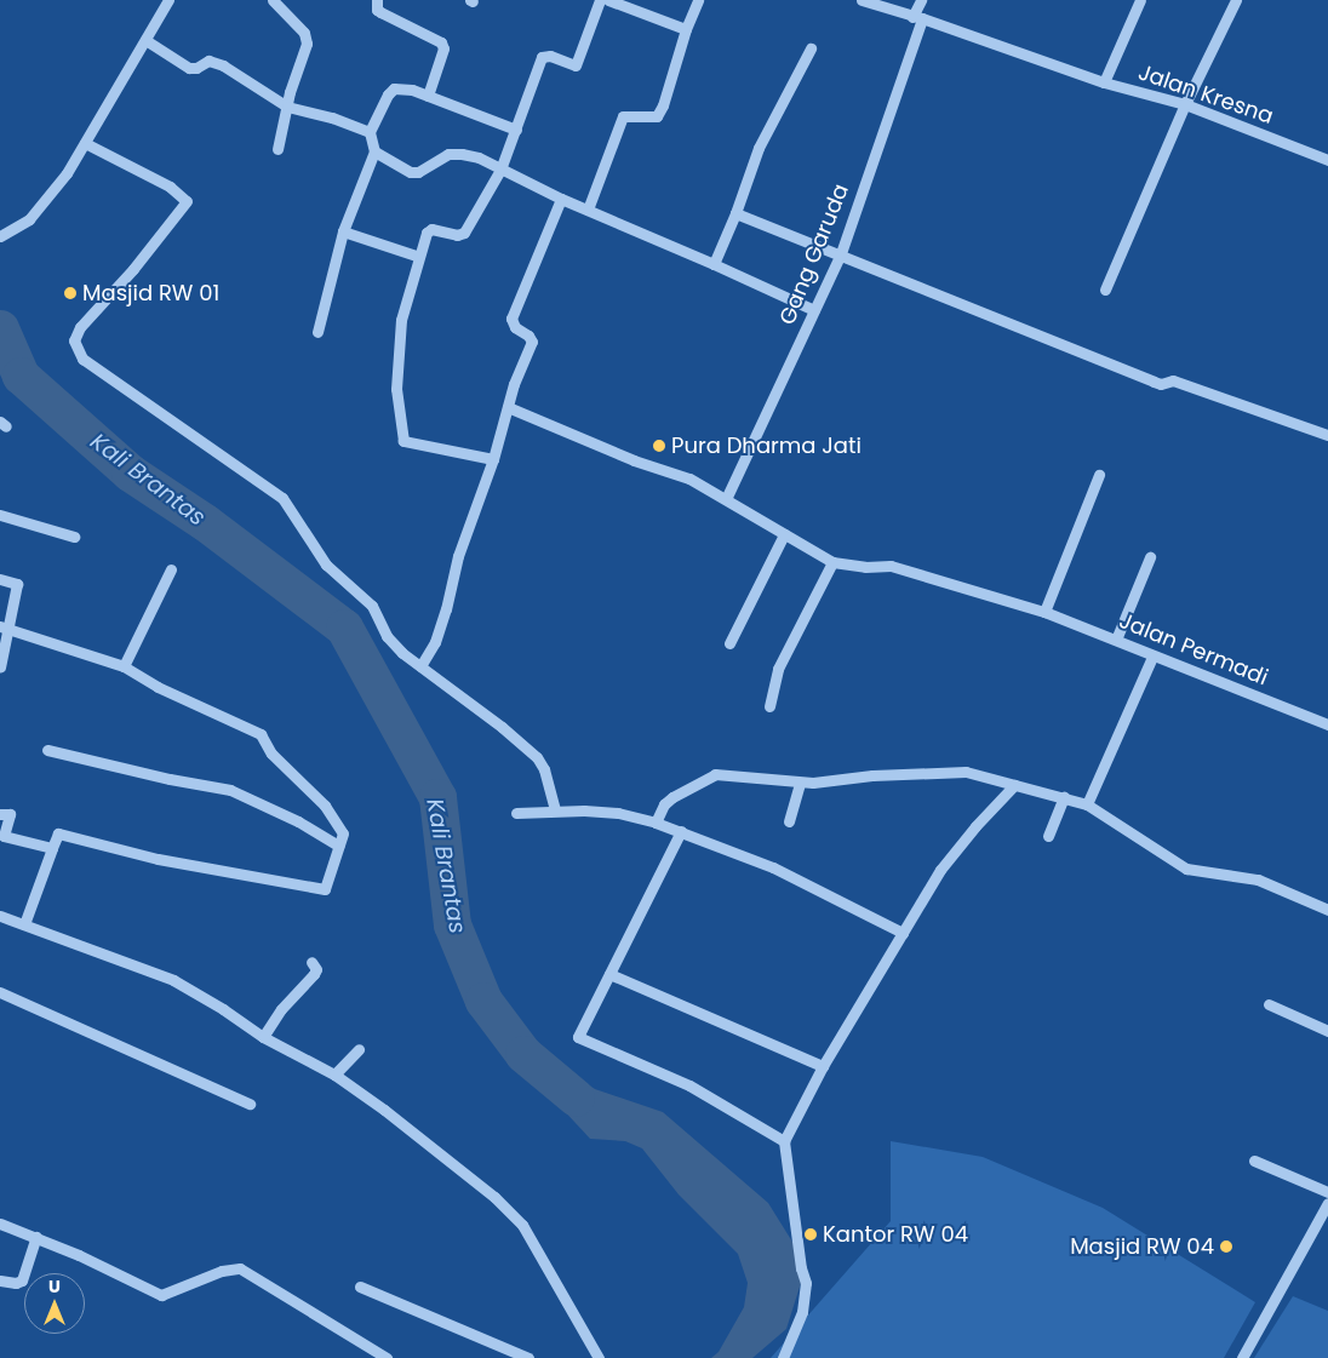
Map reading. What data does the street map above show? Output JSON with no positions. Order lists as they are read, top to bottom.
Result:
{
  "streets": {
    "street": ["Jalan Kresna", "Gang Garuda", "Jalan Permadi"]
  },
  "crossings": [
    ["Jalan Kresna", "Gang Garuda"]
  ],
  "water": ["Kali Brantas"],
  "places": [
    "Masjid RW 01",
    "Pura Dharma Jati",
    "Kantor RW 04",
    "Masjid RW 04"
  ],
  "north": "top"
}
